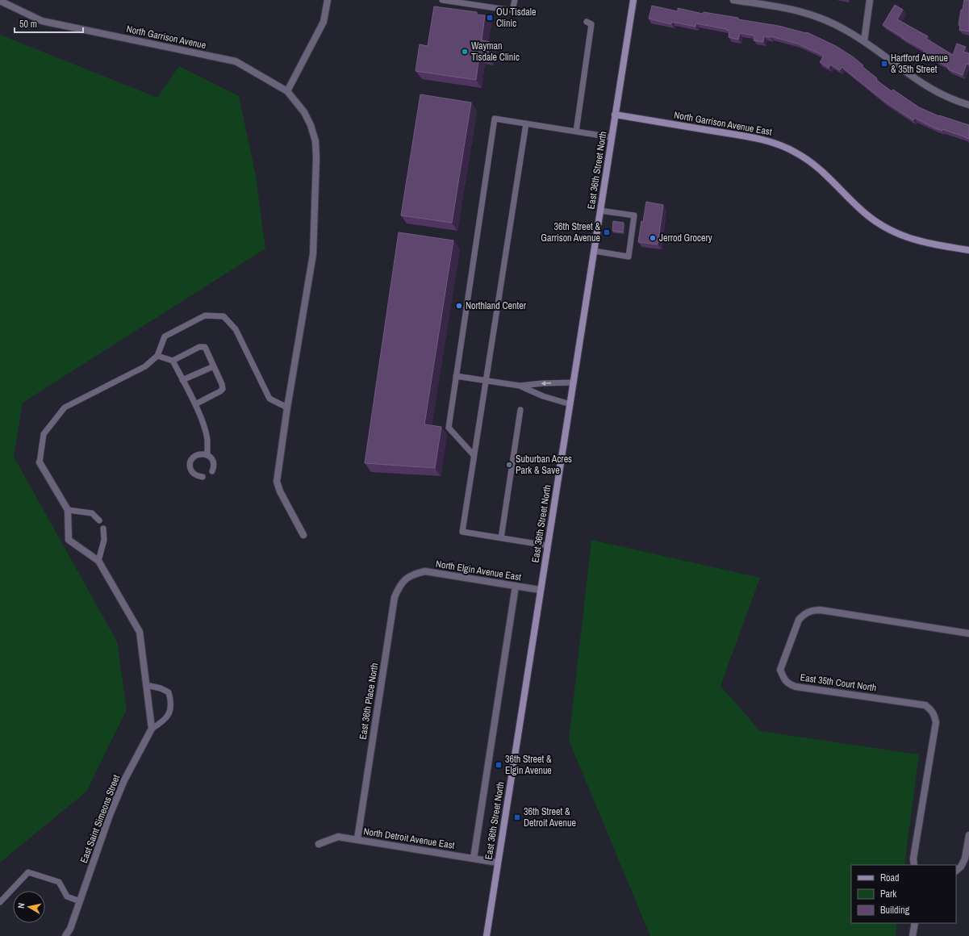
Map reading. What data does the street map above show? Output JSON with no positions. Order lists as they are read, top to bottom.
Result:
{
  "streets": {
    "main road": ["North Garrison Avenue East", "East 36th Street North"],
    "street": [
      "North Garrison Avenue",
      "North Elgin Avenue East",
      "East 35th Court North",
      "East 36th Place North",
      "East Saint Simeons Street",
      "North Detroit Avenue East"
    ]
  },
  "crossings": [
    ["North Garrison Avenue East", "East 36th Street North"],
    ["East 36th Street North", "North Elgin Avenue East"],
    ["East 36th Street North", "North Detroit Avenue East"],
    ["North Elgin Avenue East", "East 36th Place North"],
    ["East 36th Place North", "North Detroit Avenue East"]
  ],
  "places": {
    "transit": [
      "OU Tisdale Clinic",
      "Hartford Avenue & 35th Street",
      "36th Street & Garrison Avenue",
      "36th Street & Elgin Avenue",
      "36th Street & Detroit Avenue"
    ],
    "other": [
      "Wayman Tisdale Clinic",
      "Jerrod Grocery",
      "Northland Center",
      "Suburban Acres Park & Save"
    ]
  },
  "legend": ["Road", "Park", "Building"],
  "scale_bar": "50 m",
  "north": "left"
}
